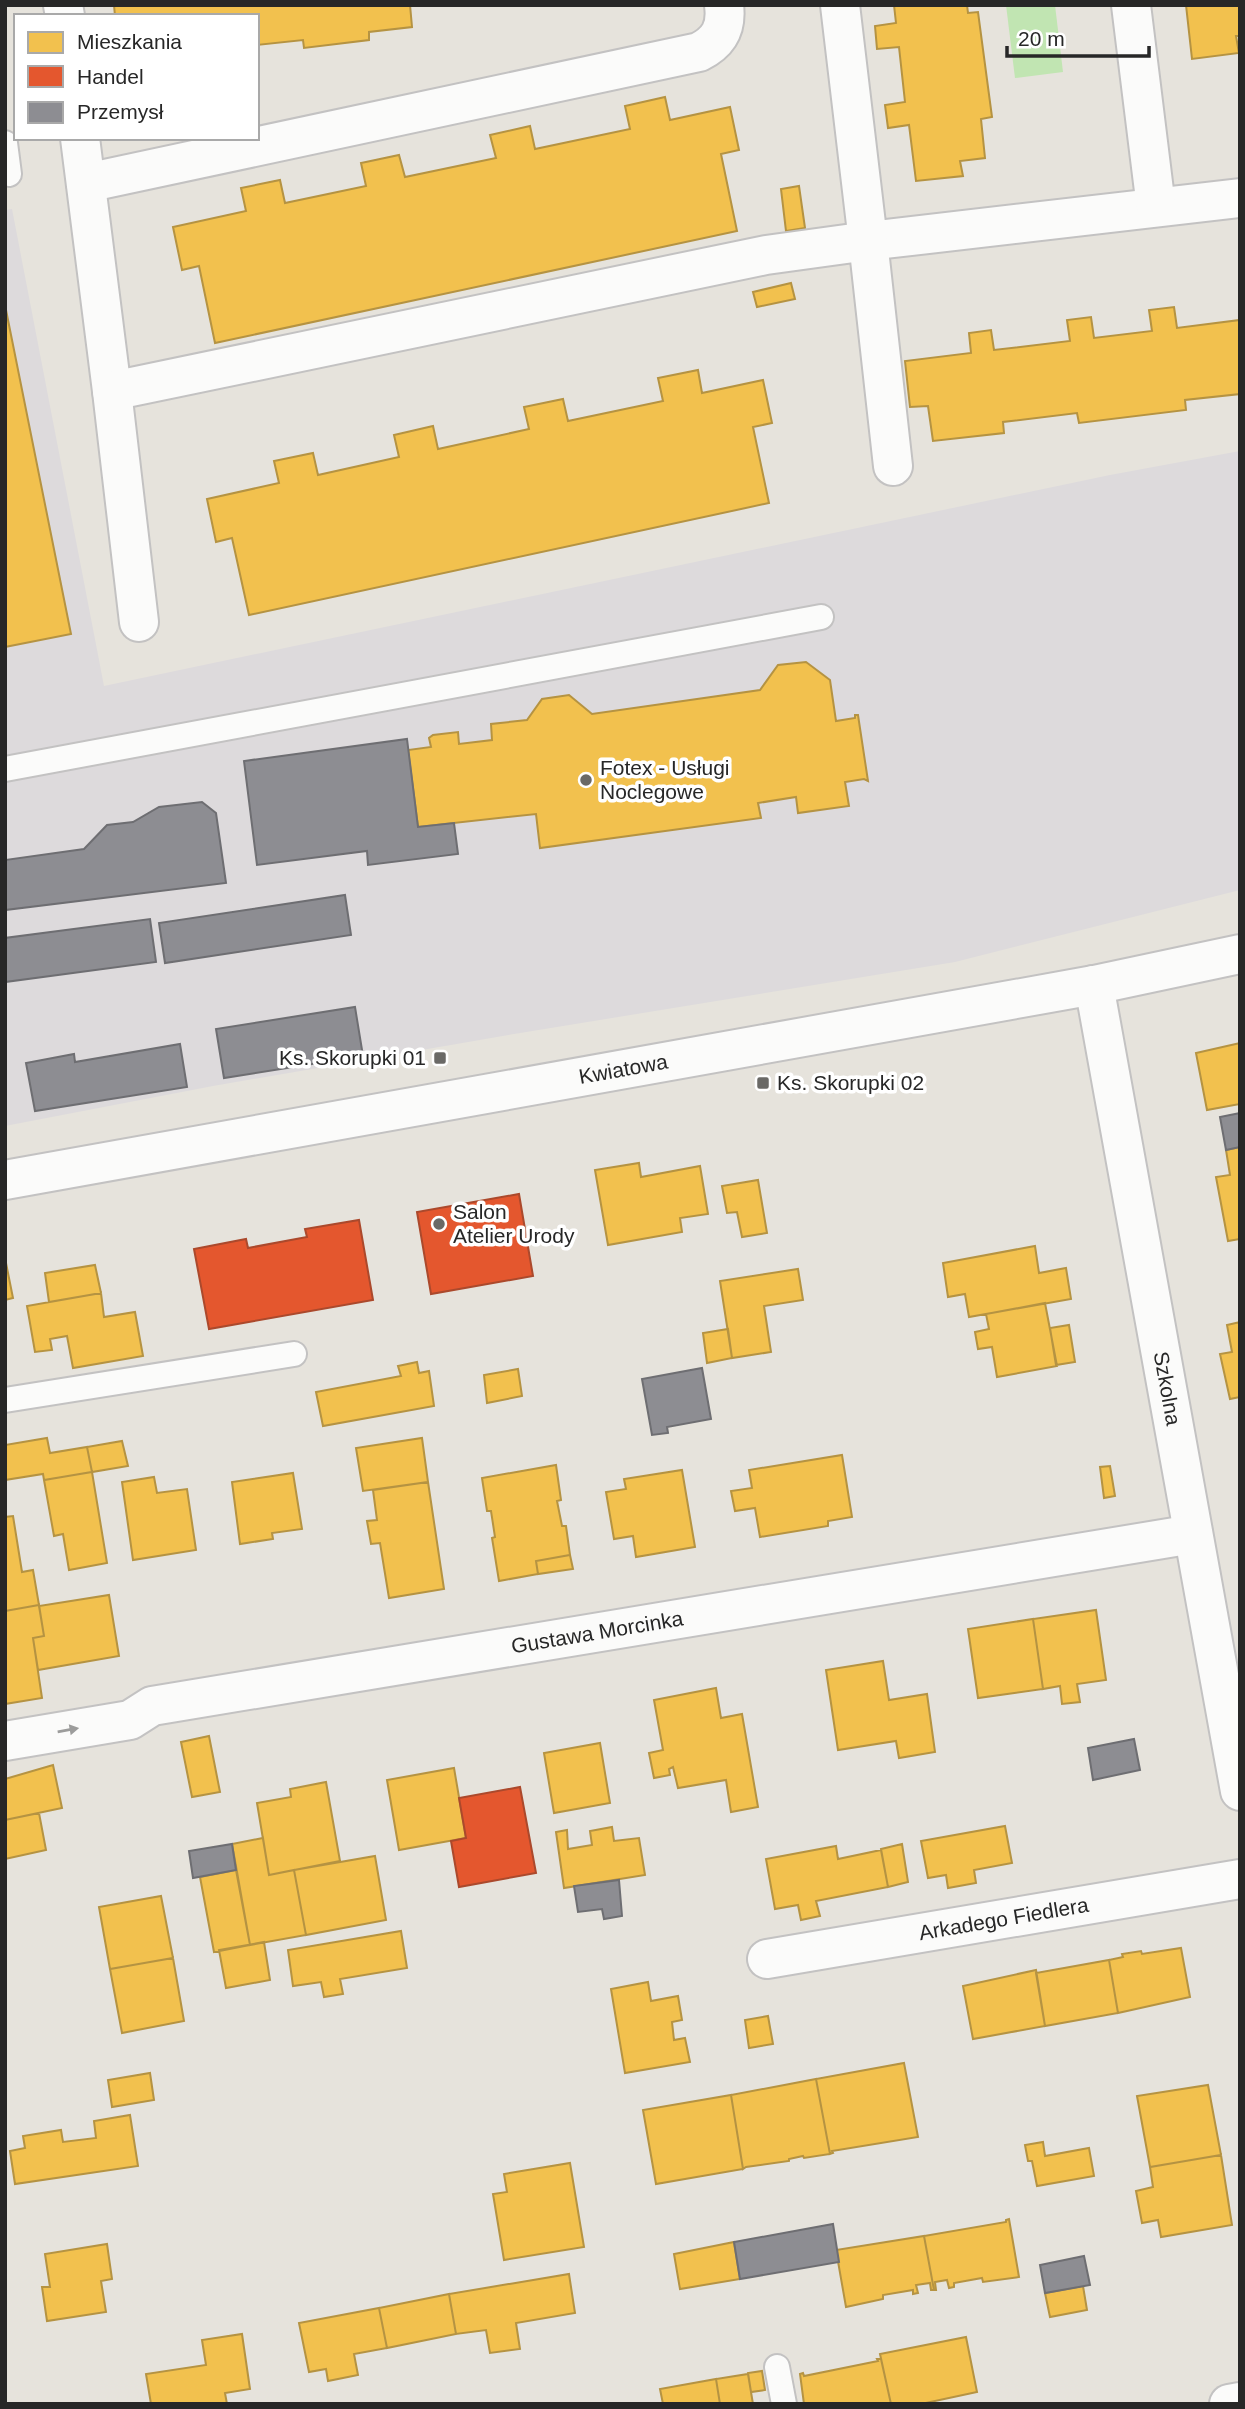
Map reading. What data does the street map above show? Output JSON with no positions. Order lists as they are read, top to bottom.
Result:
{
  "streets": {
    "street": [
      "Kwiatowa",
      "Szkolna",
      "Gustawa Morcinka",
      "Arkadego Fiedlera"
    ]
  },
  "crossings": [
    ["Kwiatowa", "Szkolna"],
    ["Szkolna", "Gustawa Morcinka"]
  ],
  "one_way": ["Gustawa Morcinka"],
  "places": {
    "other": ["Fotex - Usługi Noclegowe", "Salon Atelier Urody"],
    "transit": ["Ks. Skorupki 01", "Ks. Skorupki 02"]
  },
  "legend": ["Mieszkania", "Handel", "Przemysł"],
  "scale_bar": "20 m"
}
